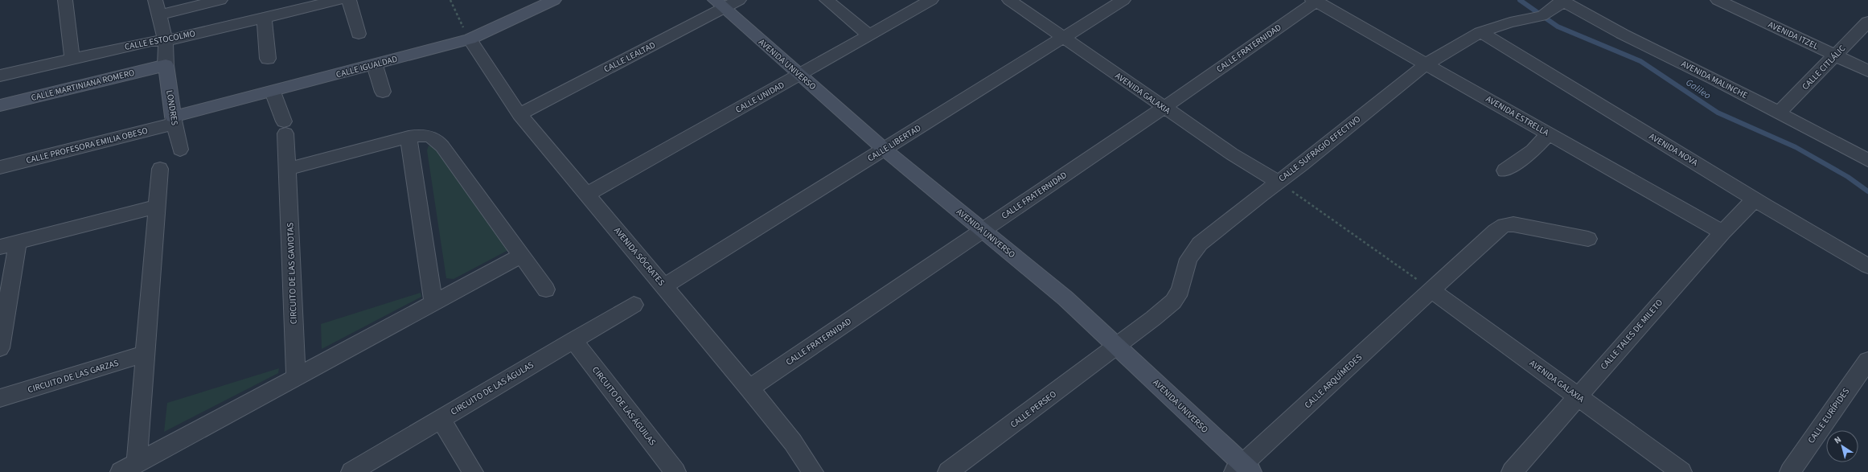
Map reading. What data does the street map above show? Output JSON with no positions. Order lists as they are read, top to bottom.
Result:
{
  "streets": {
    "street": [
      "AVENIDA ITZEL",
      "CALLE ESTOCOLMO",
      "CALLE FRATERNIDAD",
      "CALLE LEALTAD",
      "AVENIDA UNIVERSO",
      "CALLE IGUALDAD",
      "CALLE CITLÁLIC",
      "AVENIDA MALINCHE",
      "CALLE MARTINIANA ROMERO",
      "AVENIDA GALAXIA",
      "CALLE UNIDAD",
      "LONDRES",
      "AVENIDA ESTRELLA",
      "CALLE LIBERTAD",
      "CALLE PROFESORA EMILIA OBESO",
      "CALLE SUFRAGIO EFECTIVO",
      "AVENIDA NOVA",
      "AVENIDA SÓCRATES",
      "CIRCUITO DE LAS GAVIOTAS",
      "CALLE TALES DE MILETO",
      "CIRCUITO DE LAS GARZAS",
      "CALLE ARQUÍMEDES",
      "CIRCUITO DE LAS ÁGULAS",
      "CIRCUITO DE LAS ÁGUILAS",
      "CALLE PERSEO",
      "CALLE EURÍPIDES"
    ]
  },
  "crossings": [
    ["AVENIDA ITZEL", "CALLE CITLÁLIC"],
    ["CALLE FRATERNIDAD", "AVENIDA UNIVERSO"],
    ["CALLE FRATERNIDAD", "AVENIDA GALAXIA"],
    ["CALLE FRATERNIDAD", "AVENIDA ESTRELLA"],
    ["CALLE FRATERNIDAD", "AVENIDA SÓCRATES"],
    ["CALLE LEALTAD", "AVENIDA UNIVERSO"],
    ["CALLE LEALTAD", "AVENIDA SÓCRATES"],
    ["AVENIDA UNIVERSO", "CALLE UNIDAD"],
    ["AVENIDA UNIVERSO", "CALLE LIBERTAD"],
    ["AVENIDA UNIVERSO", "CALLE SUFRAGIO EFECTIVO"],
    ["AVENIDA UNIVERSO", "CALLE ARQUÍMEDES"],
    ["AVENIDA UNIVERSO", "CALLE PERSEO"],
    ["CALLE IGUALDAD", "LONDRES"],
    ["CALLE IGUALDAD", "CALLE PROFESORA EMILIA OBESO"],
    ["CALLE IGUALDAD", "AVENIDA SÓCRATES"],
    ["CALLE IGUALDAD", "CIRCUITO DE LAS GAVIOTAS"],
    ["CALLE CITLÁLIC", "AVENIDA MALINCHE"],
    ["AVENIDA MALINCHE", "CALLE SUFRAGIO EFECTIVO"],
    ["CALLE MARTINIANA ROMERO", "LONDRES"],
    ["AVENIDA GALAXIA", "CALLE LIBERTAD"],
    ["AVENIDA GALAXIA", "CALLE SUFRAGIO EFECTIVO"],
    ["AVENIDA GALAXIA", "CALLE TALES DE MILETO"],
    ["AVENIDA GALAXIA", "CALLE ARQUÍMEDES"],
    ["CALLE UNIDAD", "AVENIDA SÓCRATES"],
    ["LONDRES", "CALLE PROFESORA EMILIA OBESO"],
    ["AVENIDA ESTRELLA", "CALLE SUFRAGIO EFECTIVO"],
    ["AVENIDA ESTRELLA", "CALLE TALES DE MILETO"],
    ["CALLE LIBERTAD", "AVENIDA SÓCRATES"],
    ["CALLE SUFRAGIO EFECTIVO", "AVENIDA NOVA"],
    ["CALLE SUFRAGIO EFECTIVO", "CALLE PERSEO"],
    ["AVENIDA NOVA", "CALLE TALES DE MILETO"],
    ["CIRCUITO DE LAS ÁGULAS", "CIRCUITO DE LAS ÁGUILAS"]
  ],
  "water": ["Galileo"],
  "north": "top left"
}
